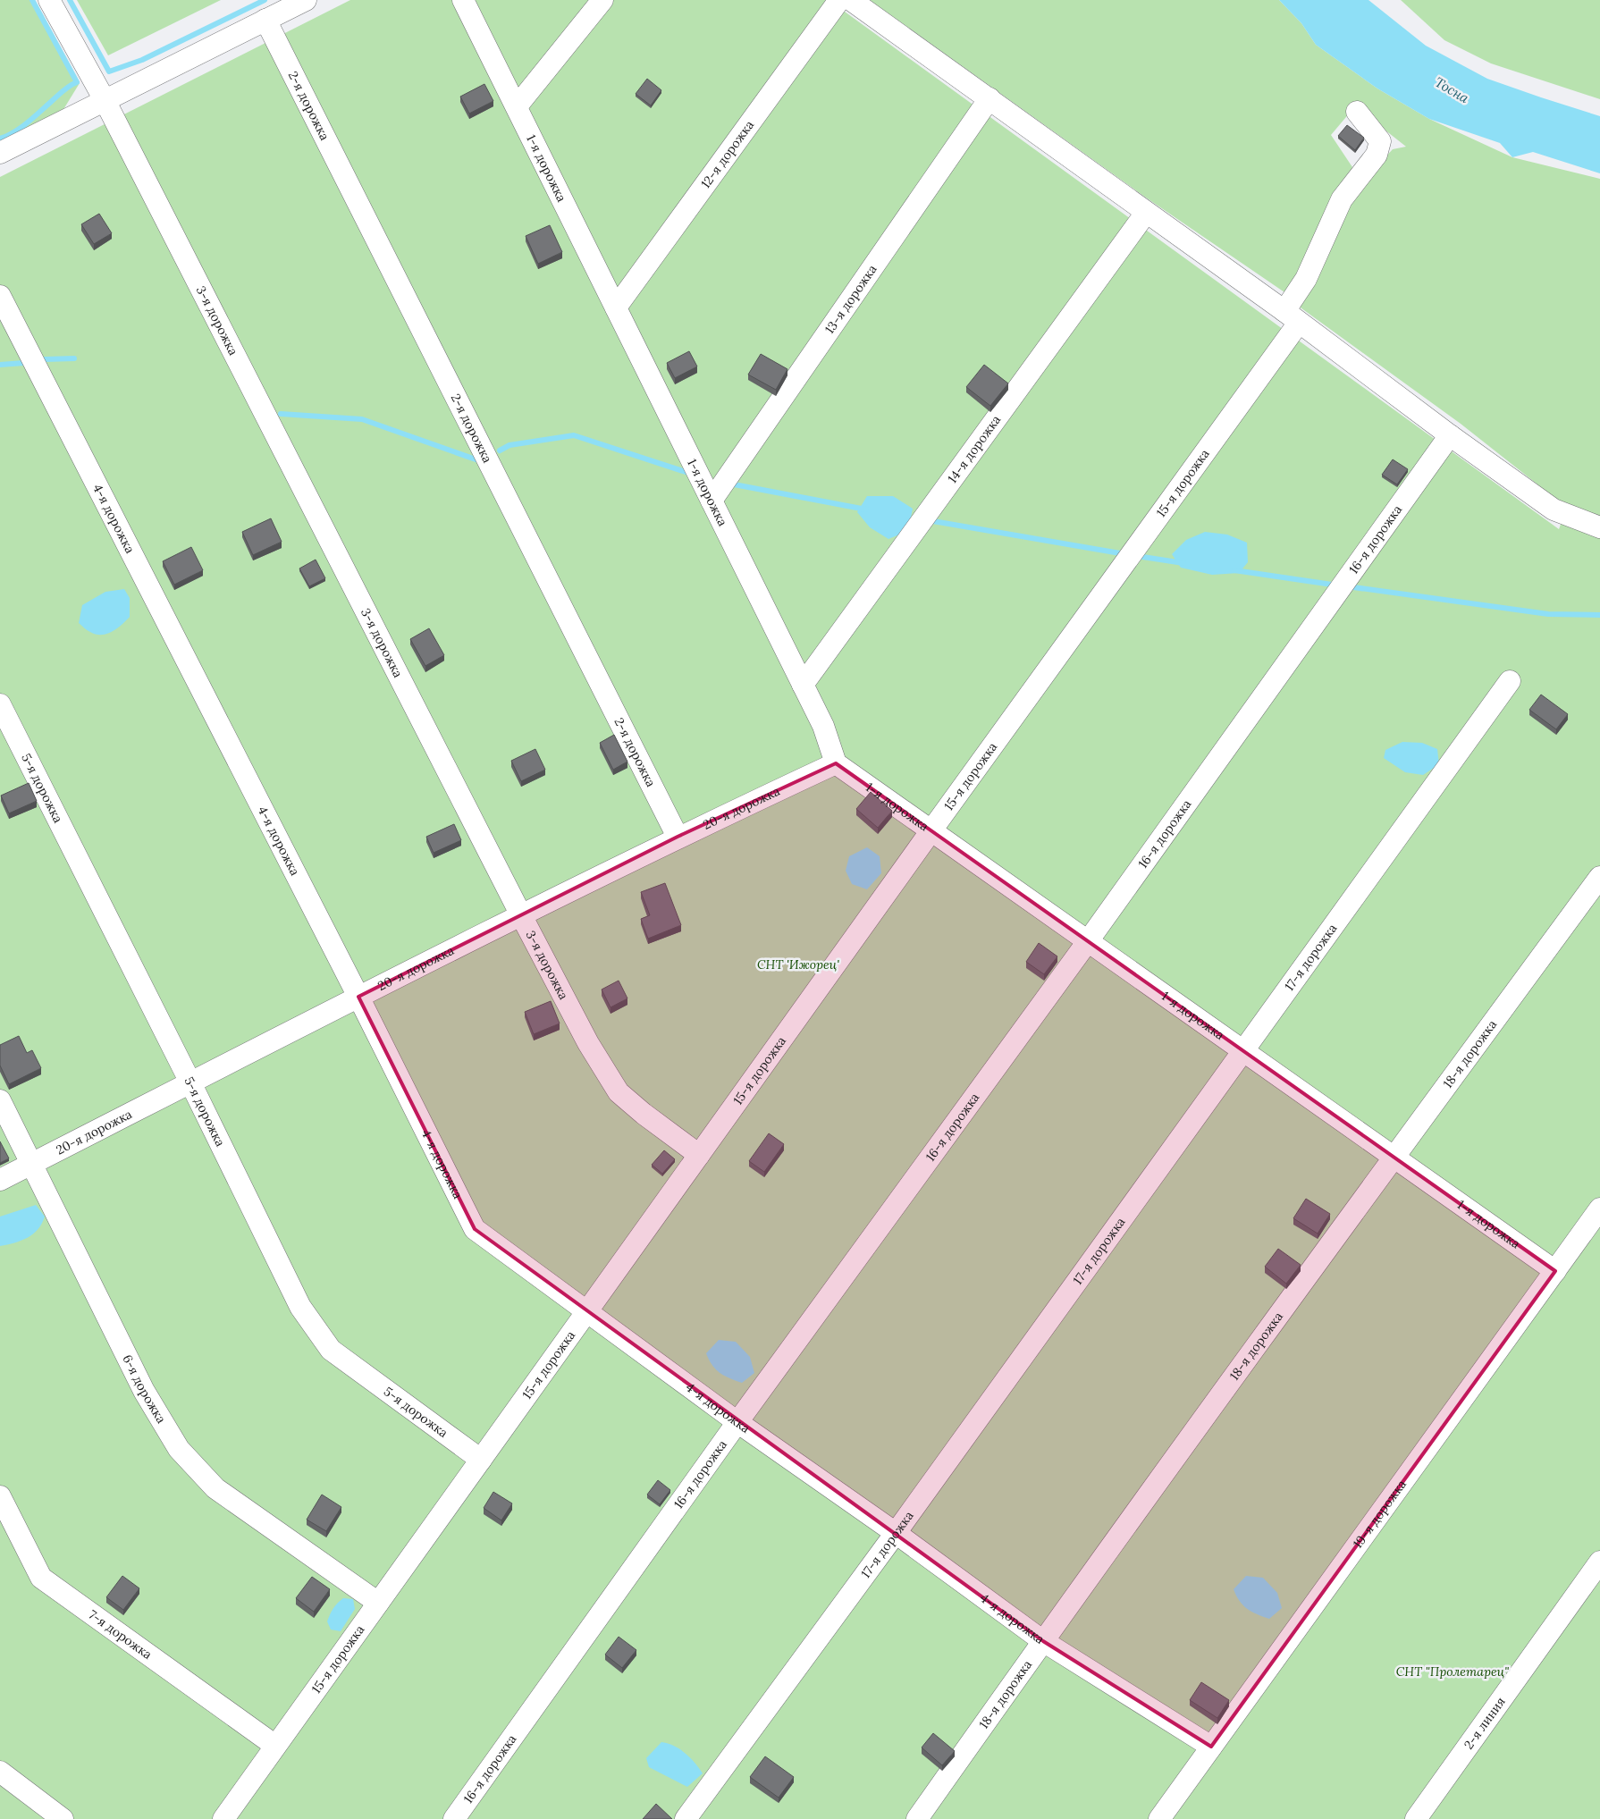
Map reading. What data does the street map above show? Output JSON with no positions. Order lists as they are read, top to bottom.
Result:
{
  "streets": {
    "street": [
      "2-я дорожка",
      "12-я дорожка",
      "1-я дорожка",
      "13-я дорожка",
      "3-я дорожка",
      "14-я дорожка",
      "15-я дорожка",
      "4-я дорожка",
      "16-я дорожка",
      "5-я дорожка",
      "20-я дорожка",
      "17-я дорожка",
      "18-я дорожка",
      "6-я дорожка",
      "19-я дорожка",
      "7-я дорожка",
      "2-я линия"
    ]
  },
  "crossings": [
    ["2-я дорожка", "20-я дорожка"],
    ["12-я дорожка", "1-я дорожка"],
    ["1-я дорожка", "13-я дорожка"],
    ["1-я дорожка", "14-я дорожка"],
    ["1-я дорожка", "15-я дорожка"],
    ["1-я дорожка", "16-я дорожка"],
    ["1-я дорожка", "20-я дорожка"],
    ["1-я дорожка", "17-я дорожка"],
    ["1-я дорожка", "18-я дорожка"],
    ["1-я дорожка", "19-я дорожка"],
    ["3-я дорожка", "15-я дорожка"],
    ["3-я дорожка", "20-я дорожка"],
    ["15-я дорожка", "4-я дорожка"],
    ["15-я дорожка", "5-я дорожка"],
    ["15-я дорожка", "6-я дорожка"],
    ["15-я дорожка", "7-я дорожка"],
    ["4-я дорожка", "16-я дорожка"],
    ["4-я дорожка", "20-я дорожка"],
    ["4-я дорожка", "17-я дорожка"],
    ["4-я дорожка", "18-я дорожка"],
    ["4-я дорожка", "19-я дорожка"],
    ["5-я дорожка", "20-я дорожка"],
    ["20-я дорожка", "6-я дорожка"]
  ],
  "water": ["Тосна"],
  "parks": ["СНТ 'Ижорец'", "СНТ \"Пролетарец\""]
}
